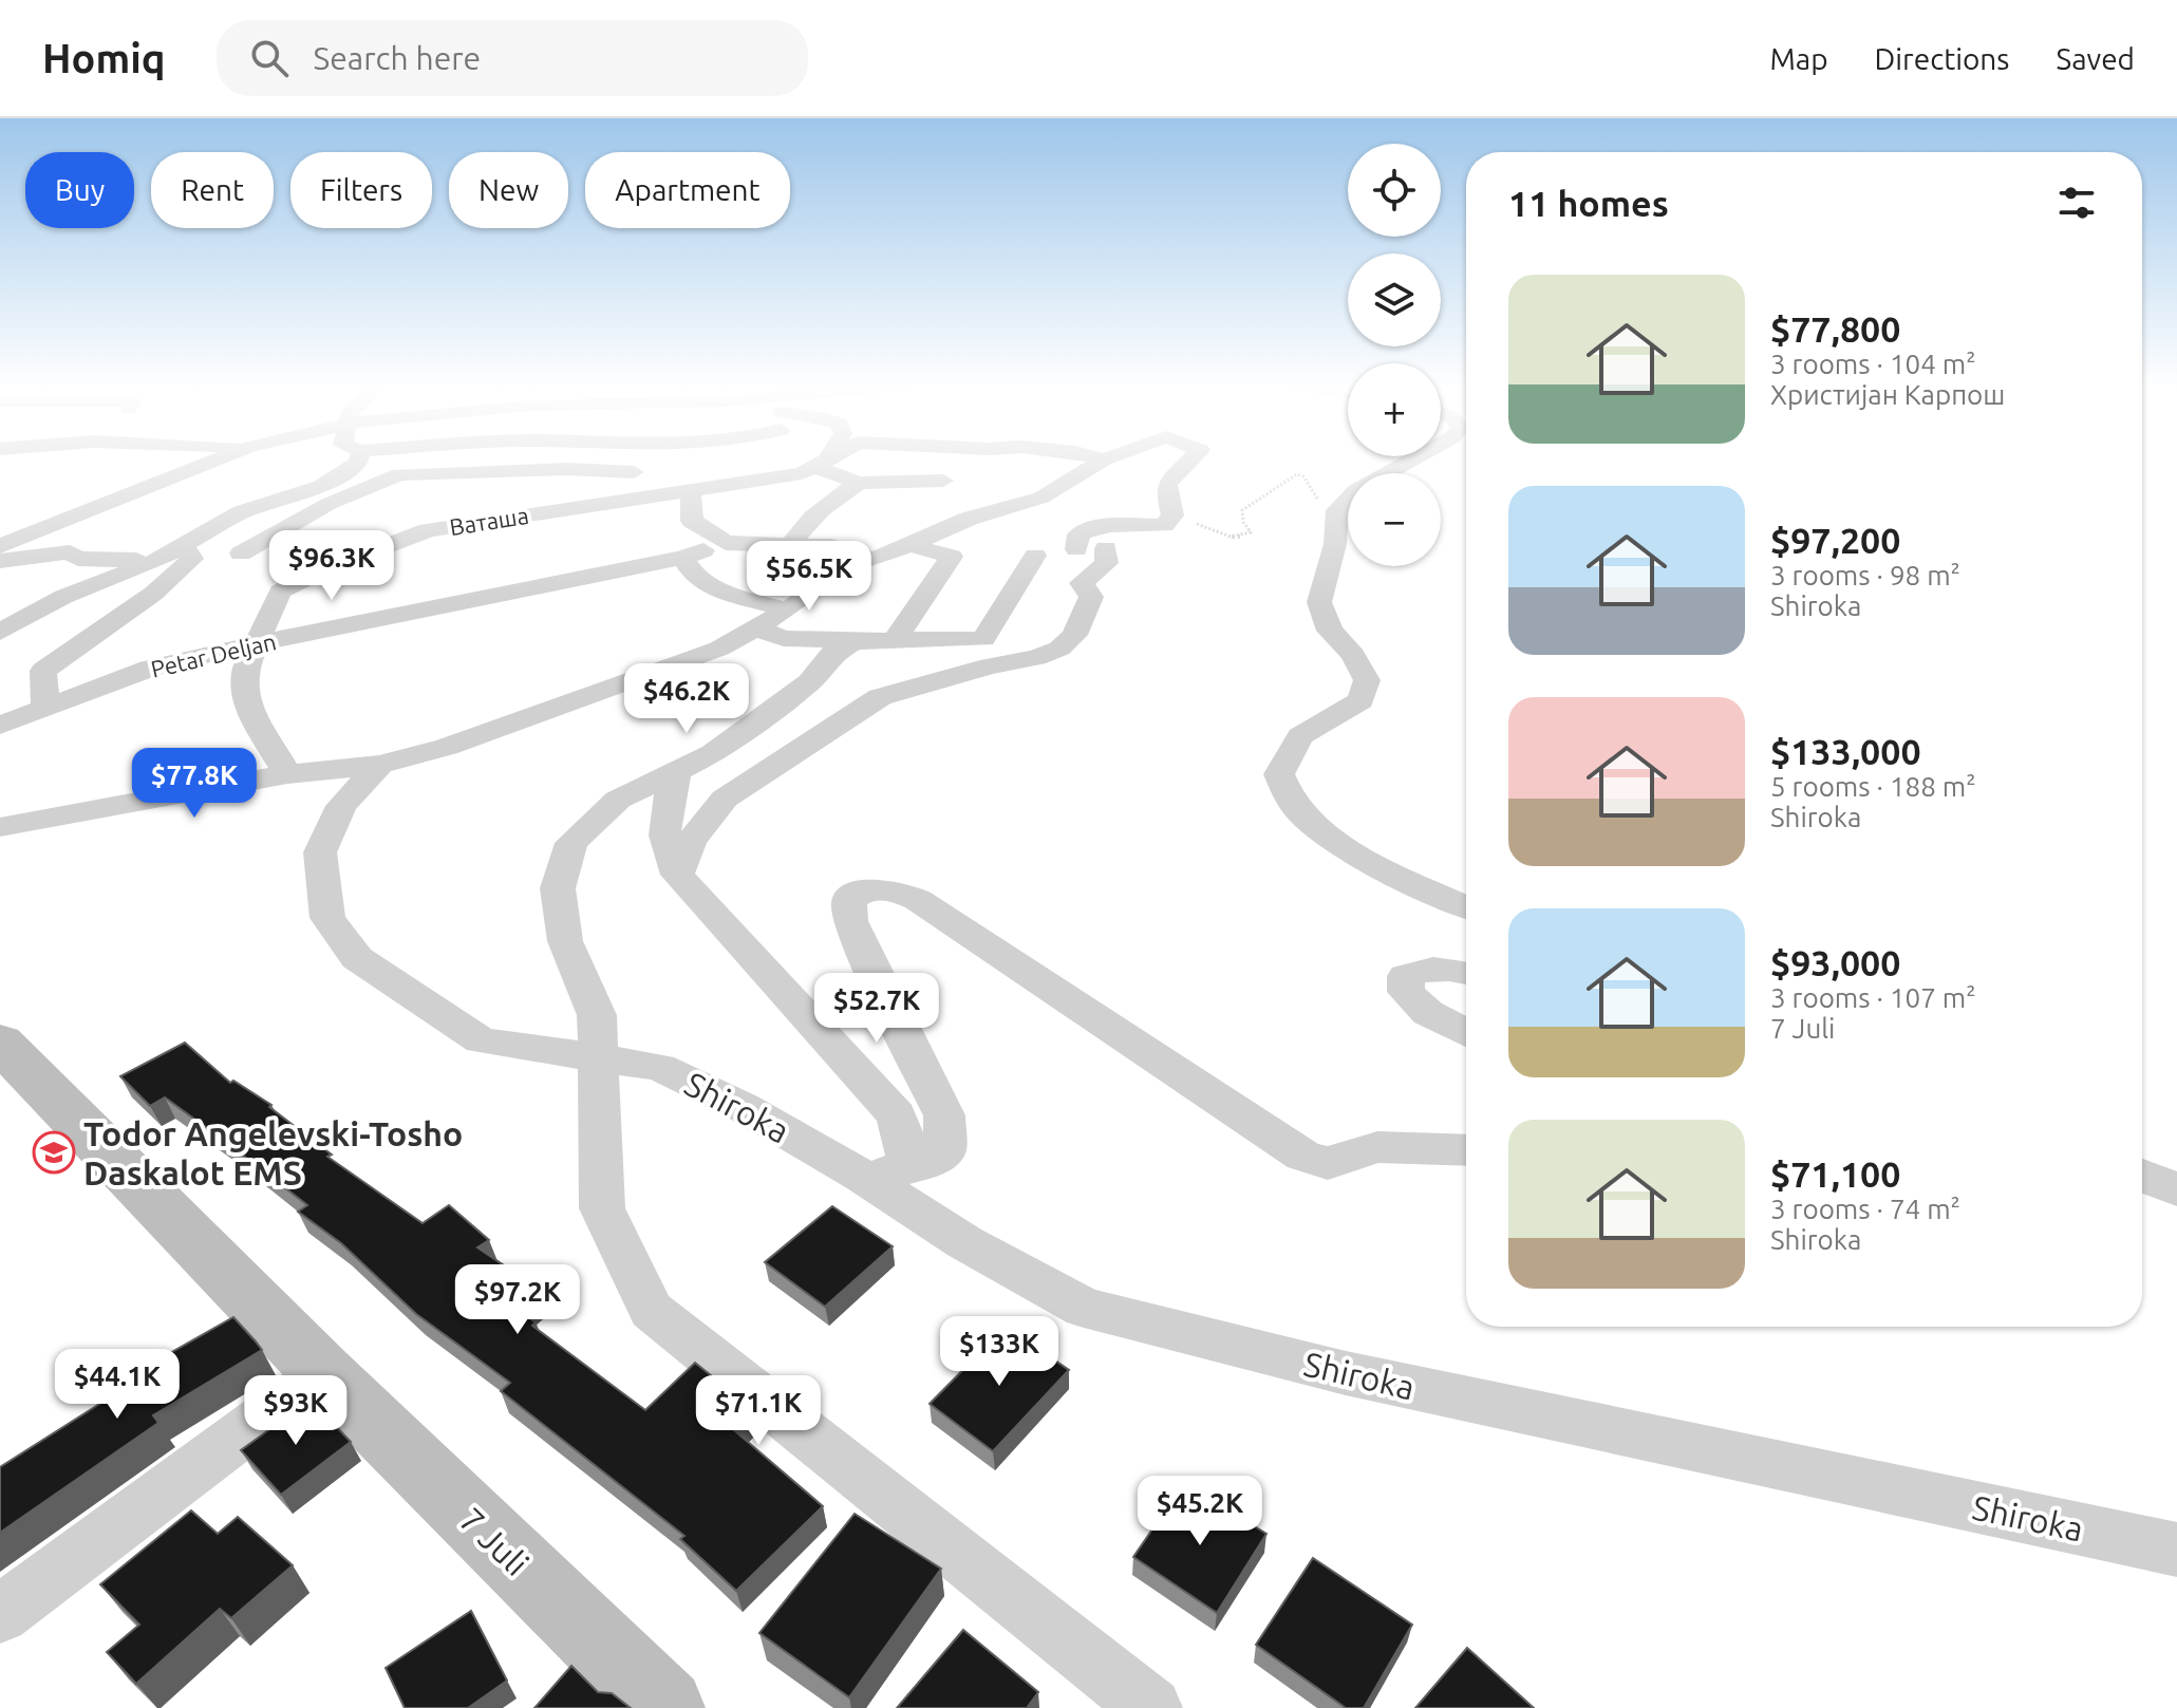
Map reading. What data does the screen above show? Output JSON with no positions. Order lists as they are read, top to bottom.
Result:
{
  "streets": {
    "street": [
      "Ваташа",
      "Petar Deljan",
      "Shiroka",
      "7 Juli"
    ]
  },
  "crossings": [
    ["Ваташа", "Petar Deljan"]
  ],
  "places": {
    "school or university": ["Todor Angelevski-Tosho Daskalot EMS"]
  },
  "page": {
    "header": "Homiq",
    "search": "Search here",
    "nav": ["Map", "Directions", "Saved"],
    "map_buttons": ["+", "−"],
    "chip": [
      "Buy",
      "Rent",
      "Filters",
      "New",
      "Apartment"
    ],
    "heading": "11 homes",
    "list": [
      {
        "name": "$77,800",
        "note": "3 rooms · 104 m² · Христијан Карпош"
      },
      {
        "name": "$97,200",
        "note": "3 rooms · 98 m² · Shiroka"
      },
      {
        "name": "$133,000",
        "note": "5 rooms · 188 m² · Shiroka"
      },
      {
        "name": "$93,000",
        "note": "3 rooms · 107 m² · 7 Juli"
      },
      {
        "name": "$71,100",
        "note": "3 rooms · 74 m² · Shiroka"
      }
    ],
    "price": [
      "$96.3K",
      "$56.5K",
      "$46.2K",
      "$77.8K",
      "$52.7K",
      "$97.2K",
      "$133K",
      "$44.1K",
      "$93K",
      "$71.1K",
      "$45.2K"
    ]
  }
}
